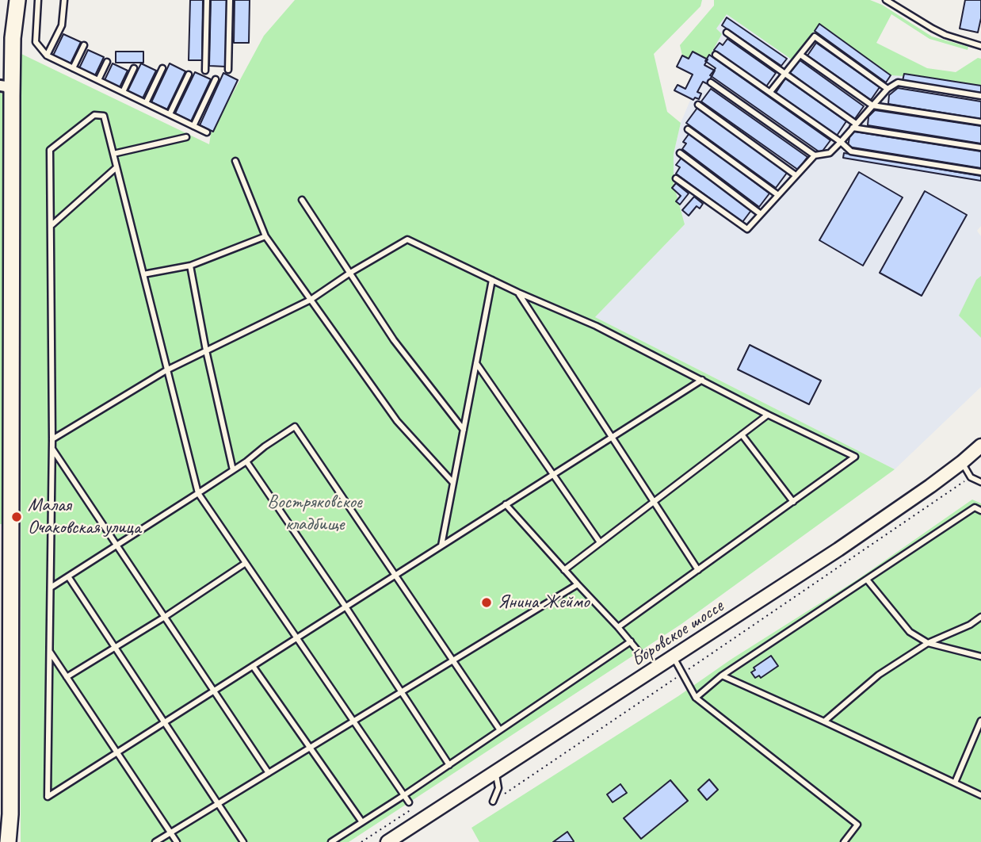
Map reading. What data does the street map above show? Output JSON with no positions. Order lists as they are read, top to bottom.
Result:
{
  "streets": {
    "street": ["Боровское шоссе"]
  },
  "parks": ["Востряковское кладбище"],
  "places": ["Малая Очаковская улица", "Янина Жеймо"]
}
